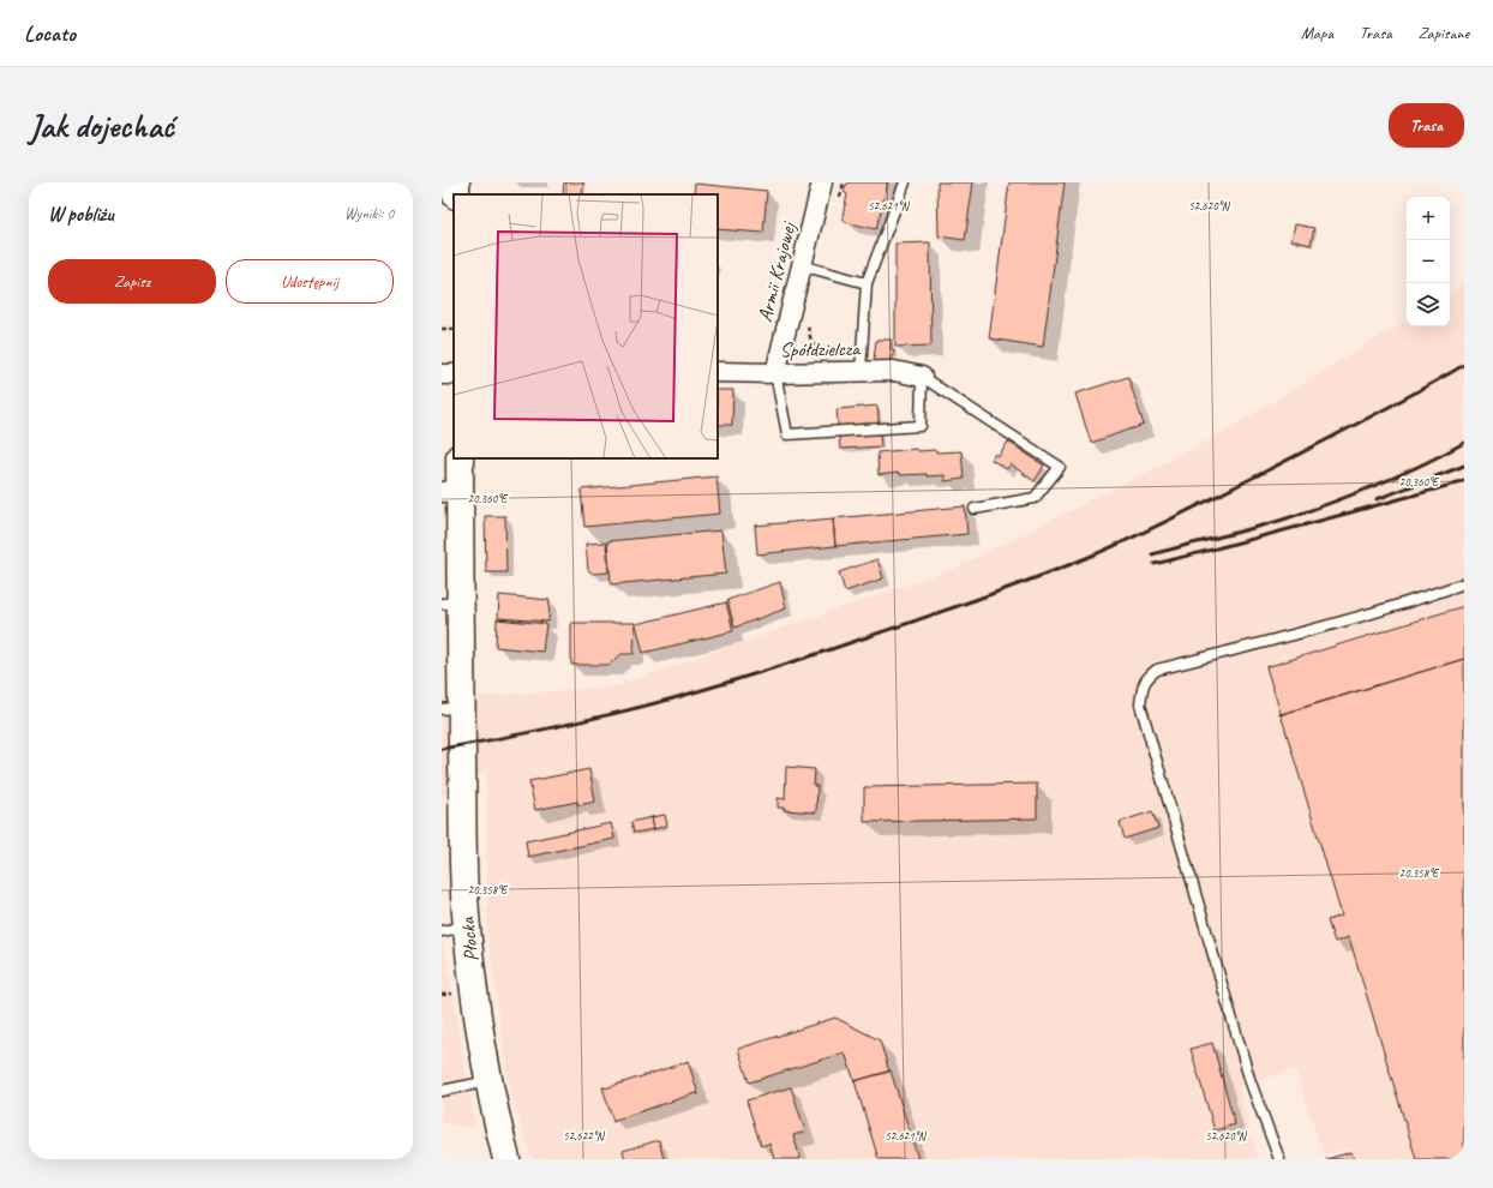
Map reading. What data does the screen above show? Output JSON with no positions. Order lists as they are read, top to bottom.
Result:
{
  "streets": {
    "street": ["Armii Krajowej", "Spółdzielcza", "Płocka"]
  },
  "crossings": [
    ["Armii Krajowej", "Spółdzielcza"]
  ],
  "page": {
    "header": "Locato",
    "nav": ["Mapa", "Trasa", "Zapisane"],
    "buttons": [
      "Trasa",
      ["Zapisz", "Udostępnij"]
    ],
    "title": "Jak dojechać",
    "heading": ["W pobliżu", "Wyniki: 0"],
    "map_buttons": ["+", "−"]
  },
  "coordinates": [
    "52.621°N",
    "52.620°N",
    "20.360°E",
    "20.358°E",
    "52.622°N"
  ]
}
